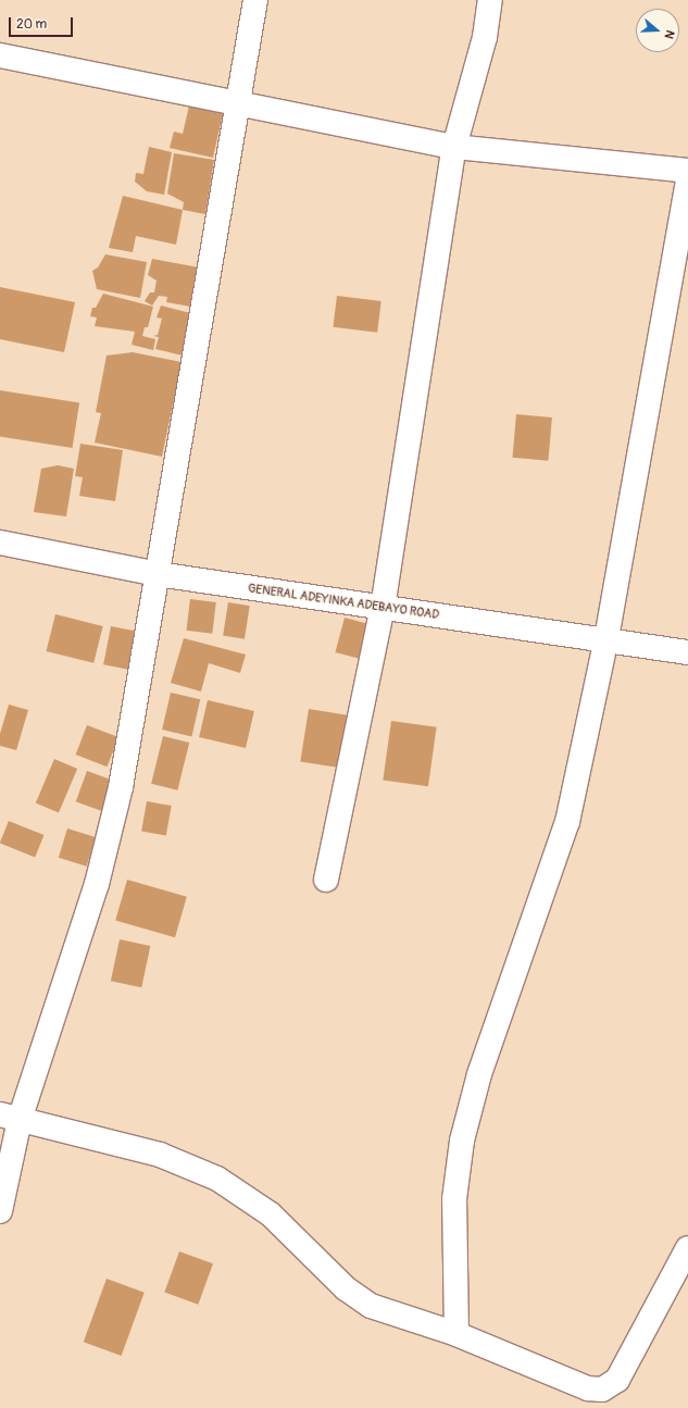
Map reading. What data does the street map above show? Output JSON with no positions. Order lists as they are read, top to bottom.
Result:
{
  "streets": {
    "street": ["GENERAL ADEYINKA ADEBAYO ROAD"]
  },
  "scale_bar": "20 m",
  "north": "right"
}
